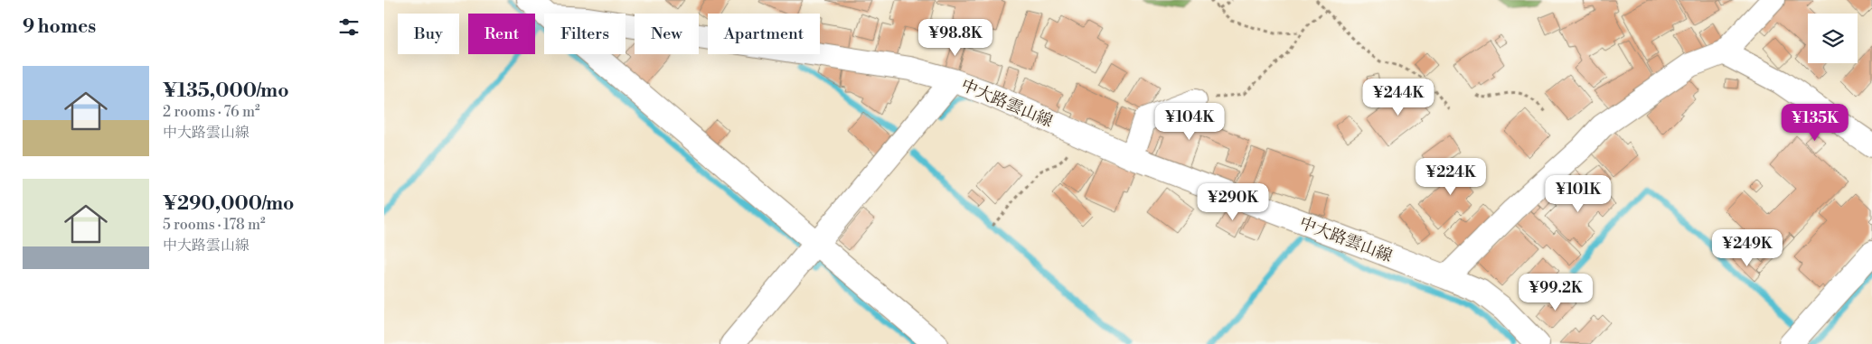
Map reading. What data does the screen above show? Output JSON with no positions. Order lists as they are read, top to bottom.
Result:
{
  "streets": {
    "street": ["中大路雲山線"]
  },
  "page": {
    "heading": "9 homes",
    "chip": [
      "Buy",
      "Rent",
      "Filters",
      "New",
      "Apartment"
    ],
    "price": [
      "¥98.8K",
      "¥244K",
      "¥104K",
      "¥135K",
      "¥224K",
      "¥101K",
      "¥290K",
      "¥249K",
      "¥99.2K"
    ],
    "list": [
      {
        "name": "¥135,000/mo",
        "note": "2 rooms · 76 m² · 中大路雲山線"
      },
      {
        "name": "¥290,000/mo",
        "note": "5 rooms · 178 m² · 中大路雲山線"
      }
    ]
  }
}
